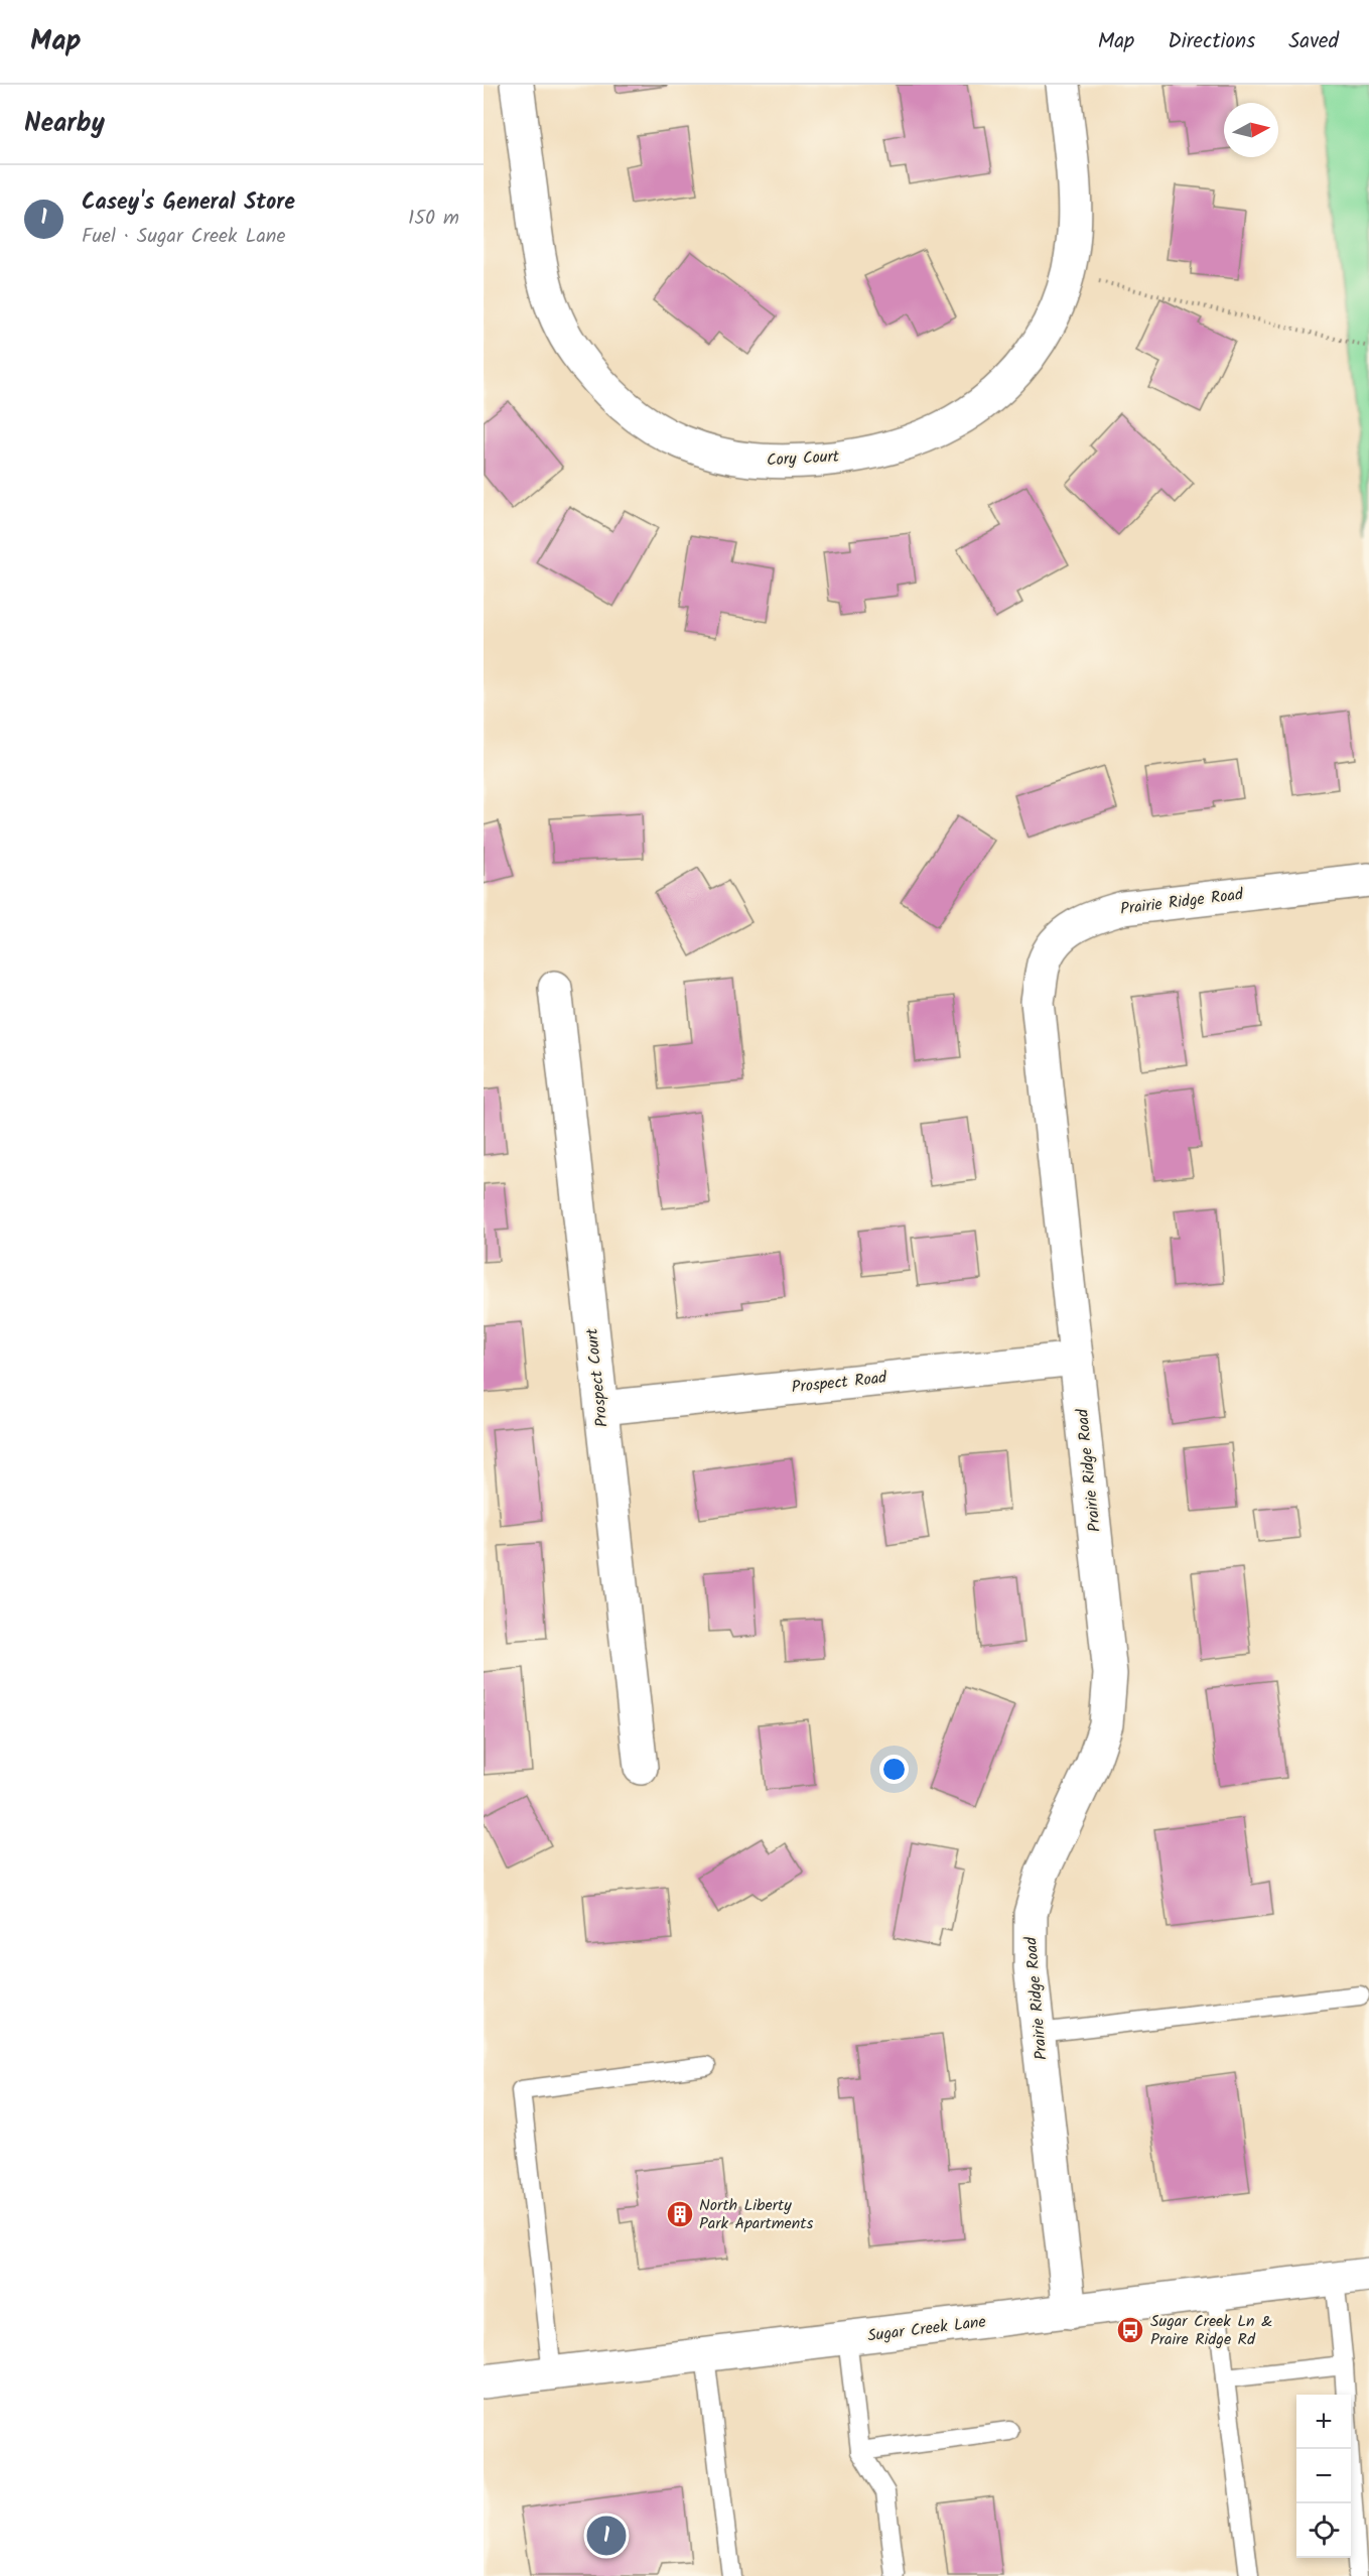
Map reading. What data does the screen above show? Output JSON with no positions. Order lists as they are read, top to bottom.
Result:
{
  "streets": {
    "street": [
      "Cory Court",
      "Prairie Ridge Road",
      "Prospect Court",
      "Prospect Road",
      "Sugar Creek Lane"
    ]
  },
  "crossings": [
    ["Prairie Ridge Road", "Prospect Road"],
    ["Prairie Ridge Road", "Sugar Creek Lane"],
    ["Prospect Court", "Prospect Road"]
  ],
  "places": {
    "building": ["North Liberty Park Apartments"],
    "bus stop": ["Sugar Creek Ln & Praire Ridge Rd"]
  },
  "north": "right",
  "page": {
    "header": "Map",
    "nav": ["Map", "Directions", "Saved"],
    "heading": "Nearby",
    "list": [
      {
        "mark": "1",
        "name": "Casey's General Store",
        "note": "Fuel · Sugar Creek Lane",
        "value": "150 m"
      }
    ],
    "map_buttons": ["+", "−"],
    "pins": "1"
  }
}
